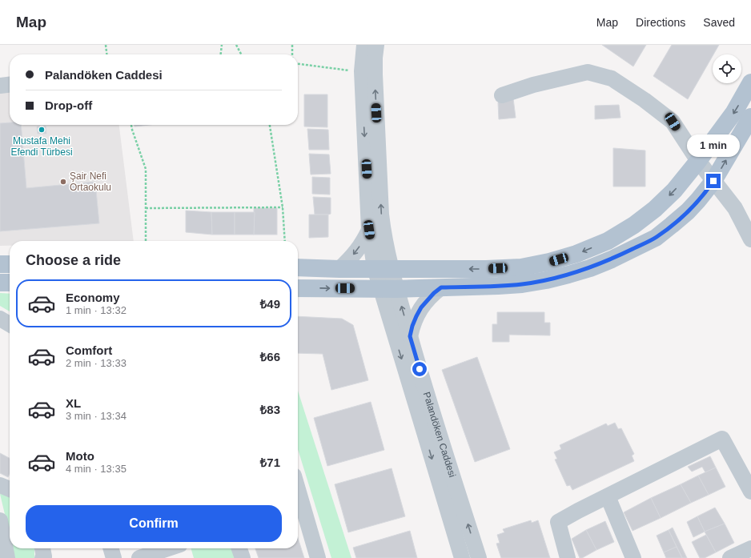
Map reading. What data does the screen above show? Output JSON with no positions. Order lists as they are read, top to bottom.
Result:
{
  "streets": {
    "street": ["Palandöken Caddesi"]
  },
  "places": ["Mustafa Mehi Efendi Türbesi", "Şair Nefi Ortaokulu"],
  "page": {
    "header": "Map",
    "nav": ["Map", "Directions", "Saved"],
    "banner": ["Palandöken Caddesi", "Drop-off"],
    "bubble": "1 min",
    "heading": "Choose a ride",
    "list": [
      {
        "name": "Economy",
        "note": "1 min · 13:32",
        "value": "₺49"
      },
      {
        "name": "Comfort",
        "note": "2 min · 13:33",
        "value": "₺66"
      },
      {
        "name": "XL",
        "note": "3 min · 13:34",
        "value": "₺83"
      },
      {
        "name": "Moto",
        "note": "4 min · 13:35",
        "value": "₺71"
      }
    ],
    "buttons": "Confirm"
  }
}
